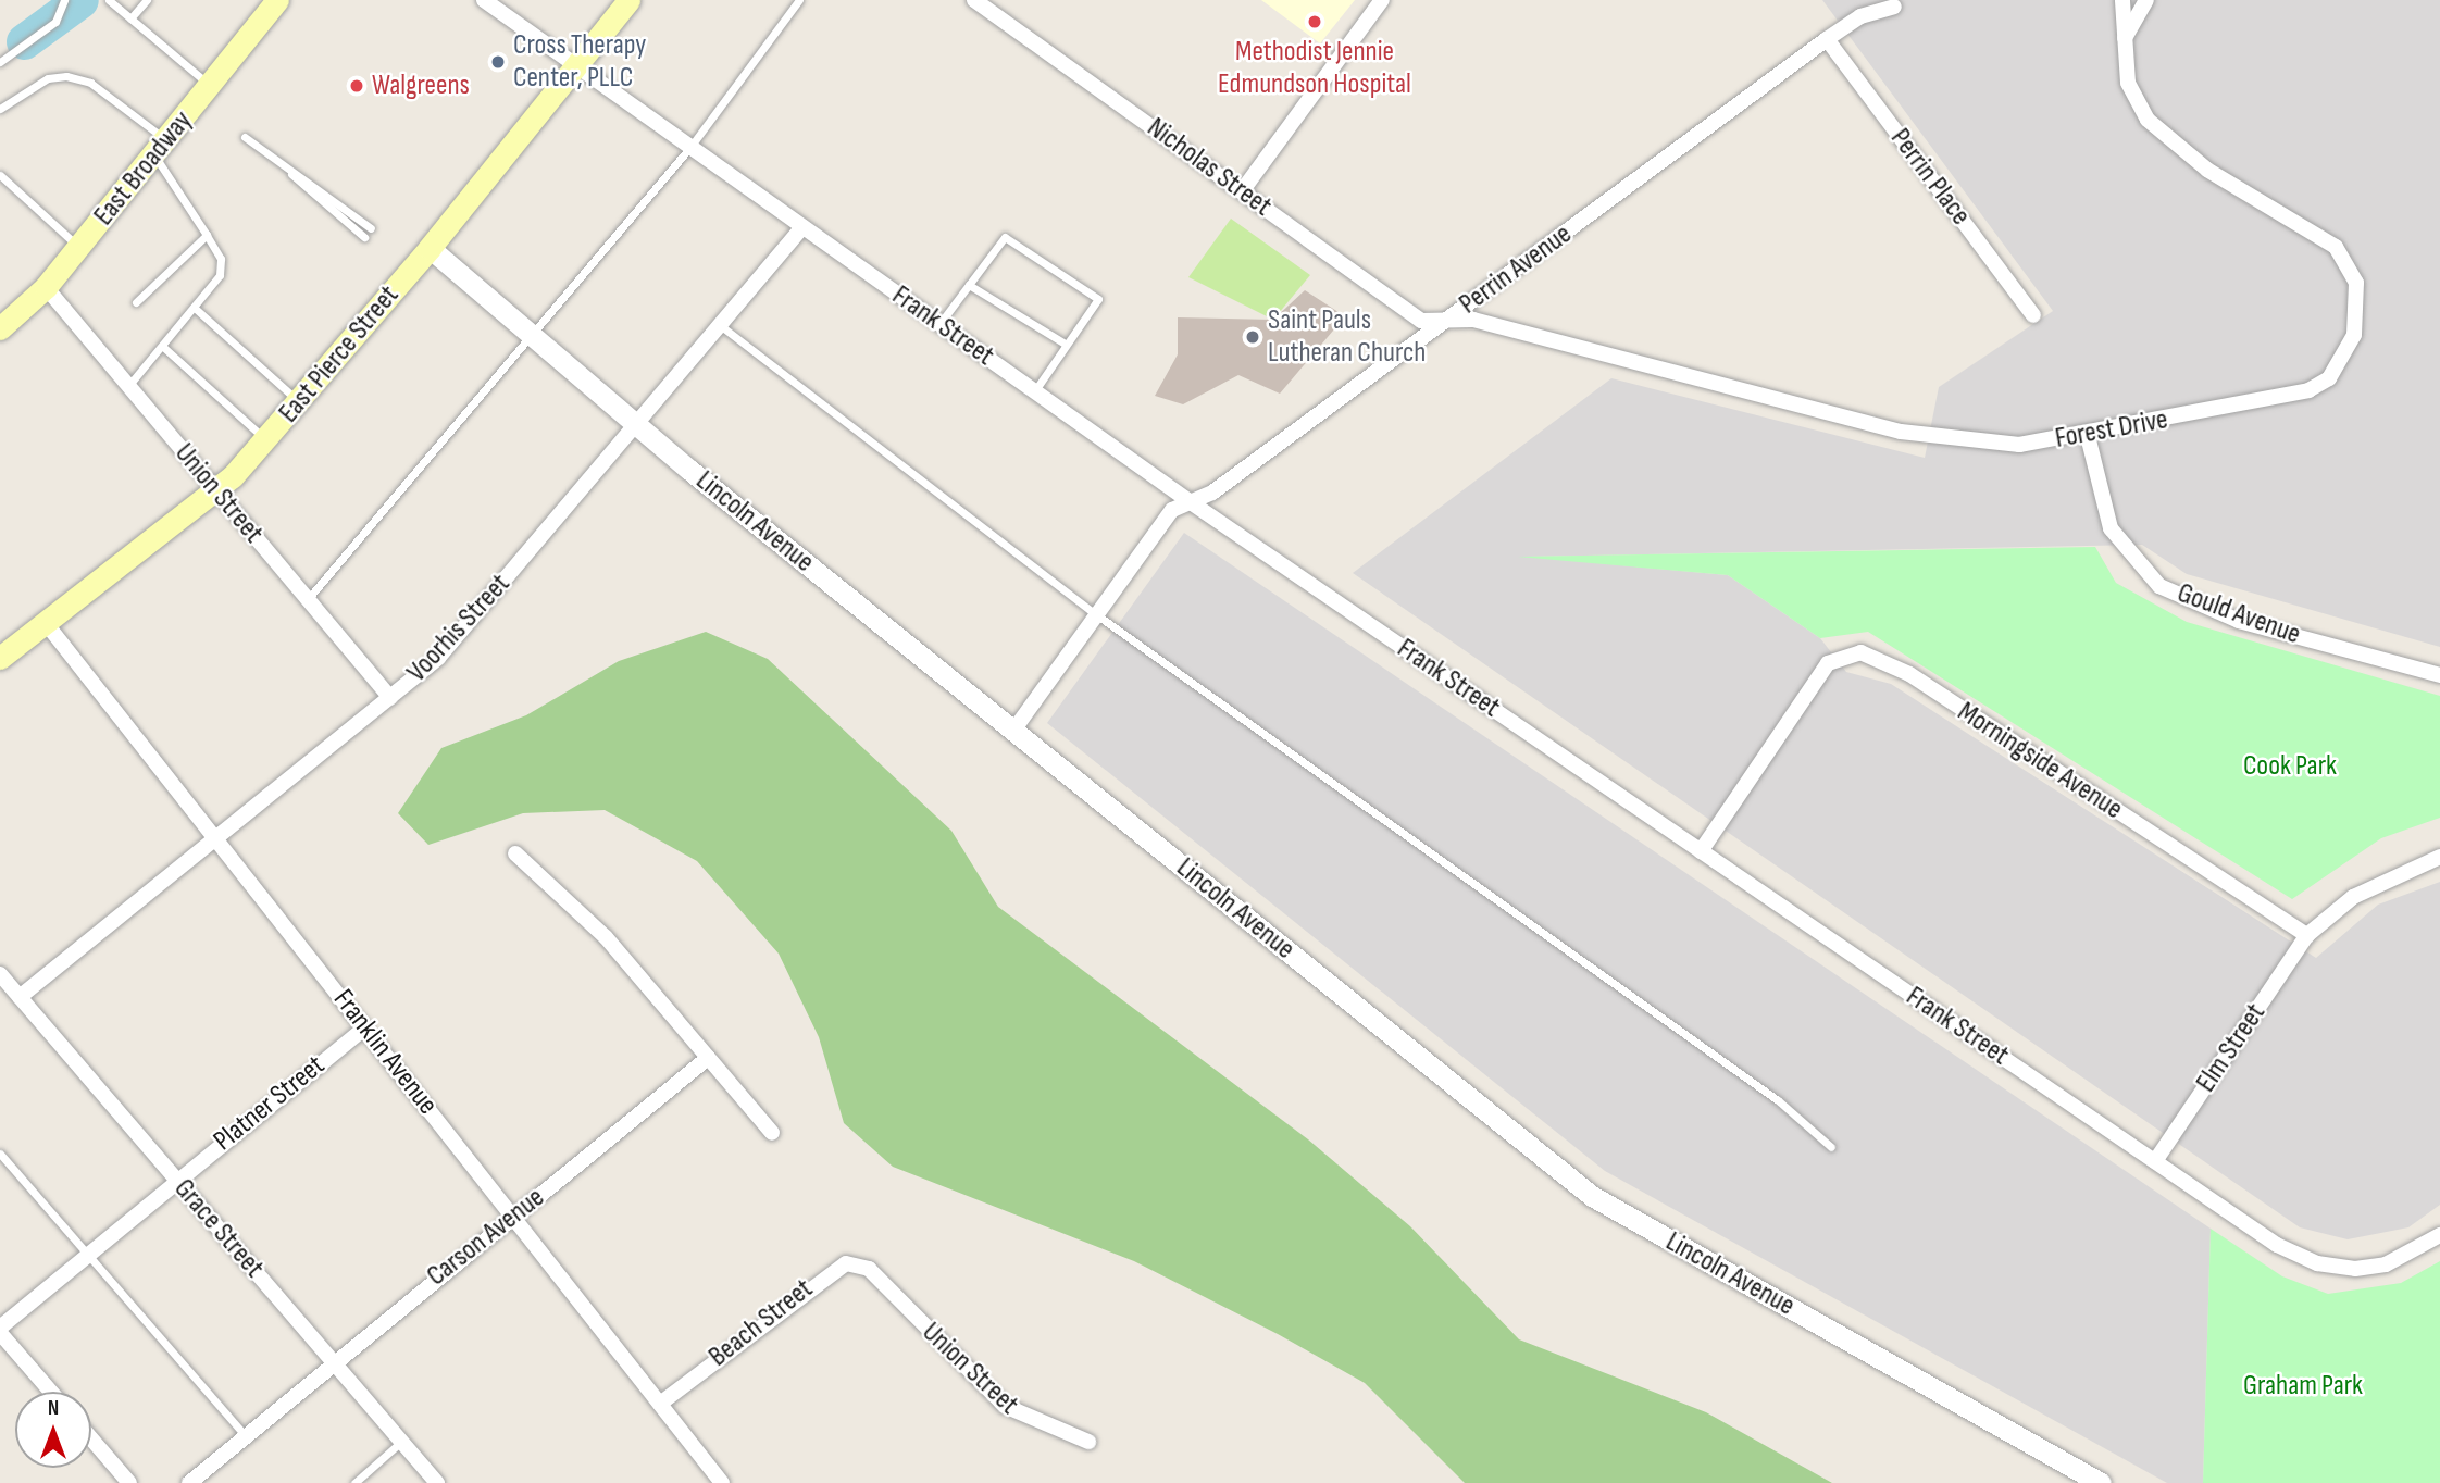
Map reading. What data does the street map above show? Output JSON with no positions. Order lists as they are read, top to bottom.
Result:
{
  "streets": {
    "main road": ["East Broadway", "East Pierce Street"],
    "street": [
      "Nicholas Street",
      "Perrin Place",
      "Perrin Avenue",
      "Frank Street",
      "Forest Drive",
      "Union Street",
      "Lincoln Avenue",
      "Gould Avenue",
      "Voorhis Street",
      "Morningside Avenue",
      "Elm Street",
      "Franklin Avenue",
      "Platner Street",
      "Grace Street",
      "Carson Avenue",
      "Beach Street"
    ]
  },
  "crossings": [
    ["Nicholas Street", "Perrin Avenue"],
    ["Nicholas Street", "Forest Drive"],
    ["East Broadway", "Union Street"],
    ["Perrin Place", "Perrin Avenue"],
    ["Perrin Avenue", "Frank Street"],
    ["Perrin Avenue", "Forest Drive"],
    ["Perrin Avenue", "Lincoln Avenue"],
    ["Frank Street", "East Pierce Street"],
    ["Frank Street", "Voorhis Street"],
    ["Frank Street", "Morningside Avenue"],
    ["Frank Street", "Elm Street"],
    ["East Pierce Street", "Union Street"],
    ["East Pierce Street", "Lincoln Avenue"],
    ["East Pierce Street", "Franklin Avenue"],
    ["Forest Drive", "Gould Avenue"],
    ["Union Street", "Voorhis Street"],
    ["Union Street", "Beach Street"],
    ["Lincoln Avenue", "Voorhis Street"],
    ["Voorhis Street", "Franklin Avenue"],
    ["Voorhis Street", "Grace Street"],
    ["Morningside Avenue", "Elm Street"],
    ["Franklin Avenue", "Platner Street"],
    ["Franklin Avenue", "Carson Avenue"],
    ["Franklin Avenue", "Beach Street"],
    ["Platner Street", "Grace Street"],
    ["Grace Street", "Carson Avenue"]
  ],
  "parks": ["Cook Park", "Graham Park"],
  "places": [
    "Methodist Jennie Edmundson Hospital",
    "Cross Therapy Center, PLLC",
    "Walgreens",
    "Saint Pauls Lutheran Church"
  ],
  "north": "top"
}
